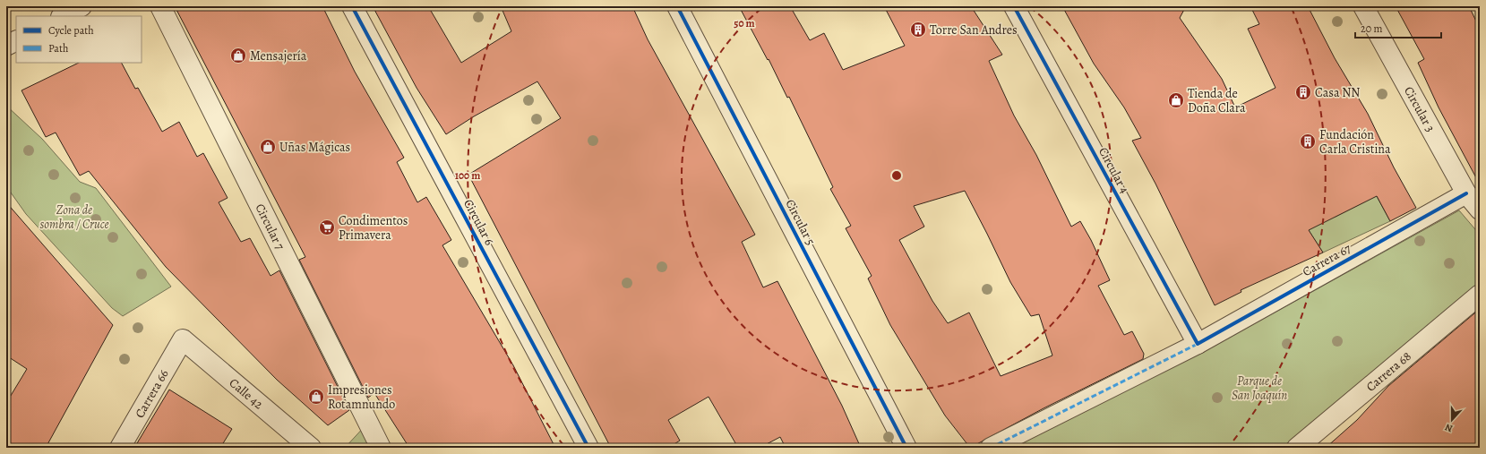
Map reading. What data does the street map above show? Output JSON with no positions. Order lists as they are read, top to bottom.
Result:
{
  "streets": {
    "street": [
      "Circular 3",
      "Circular 4",
      "Circular 6",
      "Circular 5",
      "Circular 7",
      "Carrera 67",
      "Carrera 68",
      "Carrera 66",
      "Calle 42"
    ]
  },
  "crossings": [
    ["Circular 3", "Carrera 67"],
    ["Circular 4", "Carrera 67"],
    ["Carrera 66", "Calle 42"]
  ],
  "parks": ["Zona de sombra / Cruce", "Parque de San Joaquín"],
  "places": {
    "building": ["Torre San Andres", "Casa NN", "Fundación Carla Cristina"],
    "shop": [
      "Mensajería",
      "Tienda de Doña Clara",
      "Uñas Mágicas",
      "Impresiones Rotamnundo"
    ],
    "supermarket": ["Condimentos Primavera"]
  },
  "legend": ["Cycle path", "Path"],
  "scale_bar": "20 m",
  "north": "bottom",
  "rings": ["50 m", "100 m"]
}
